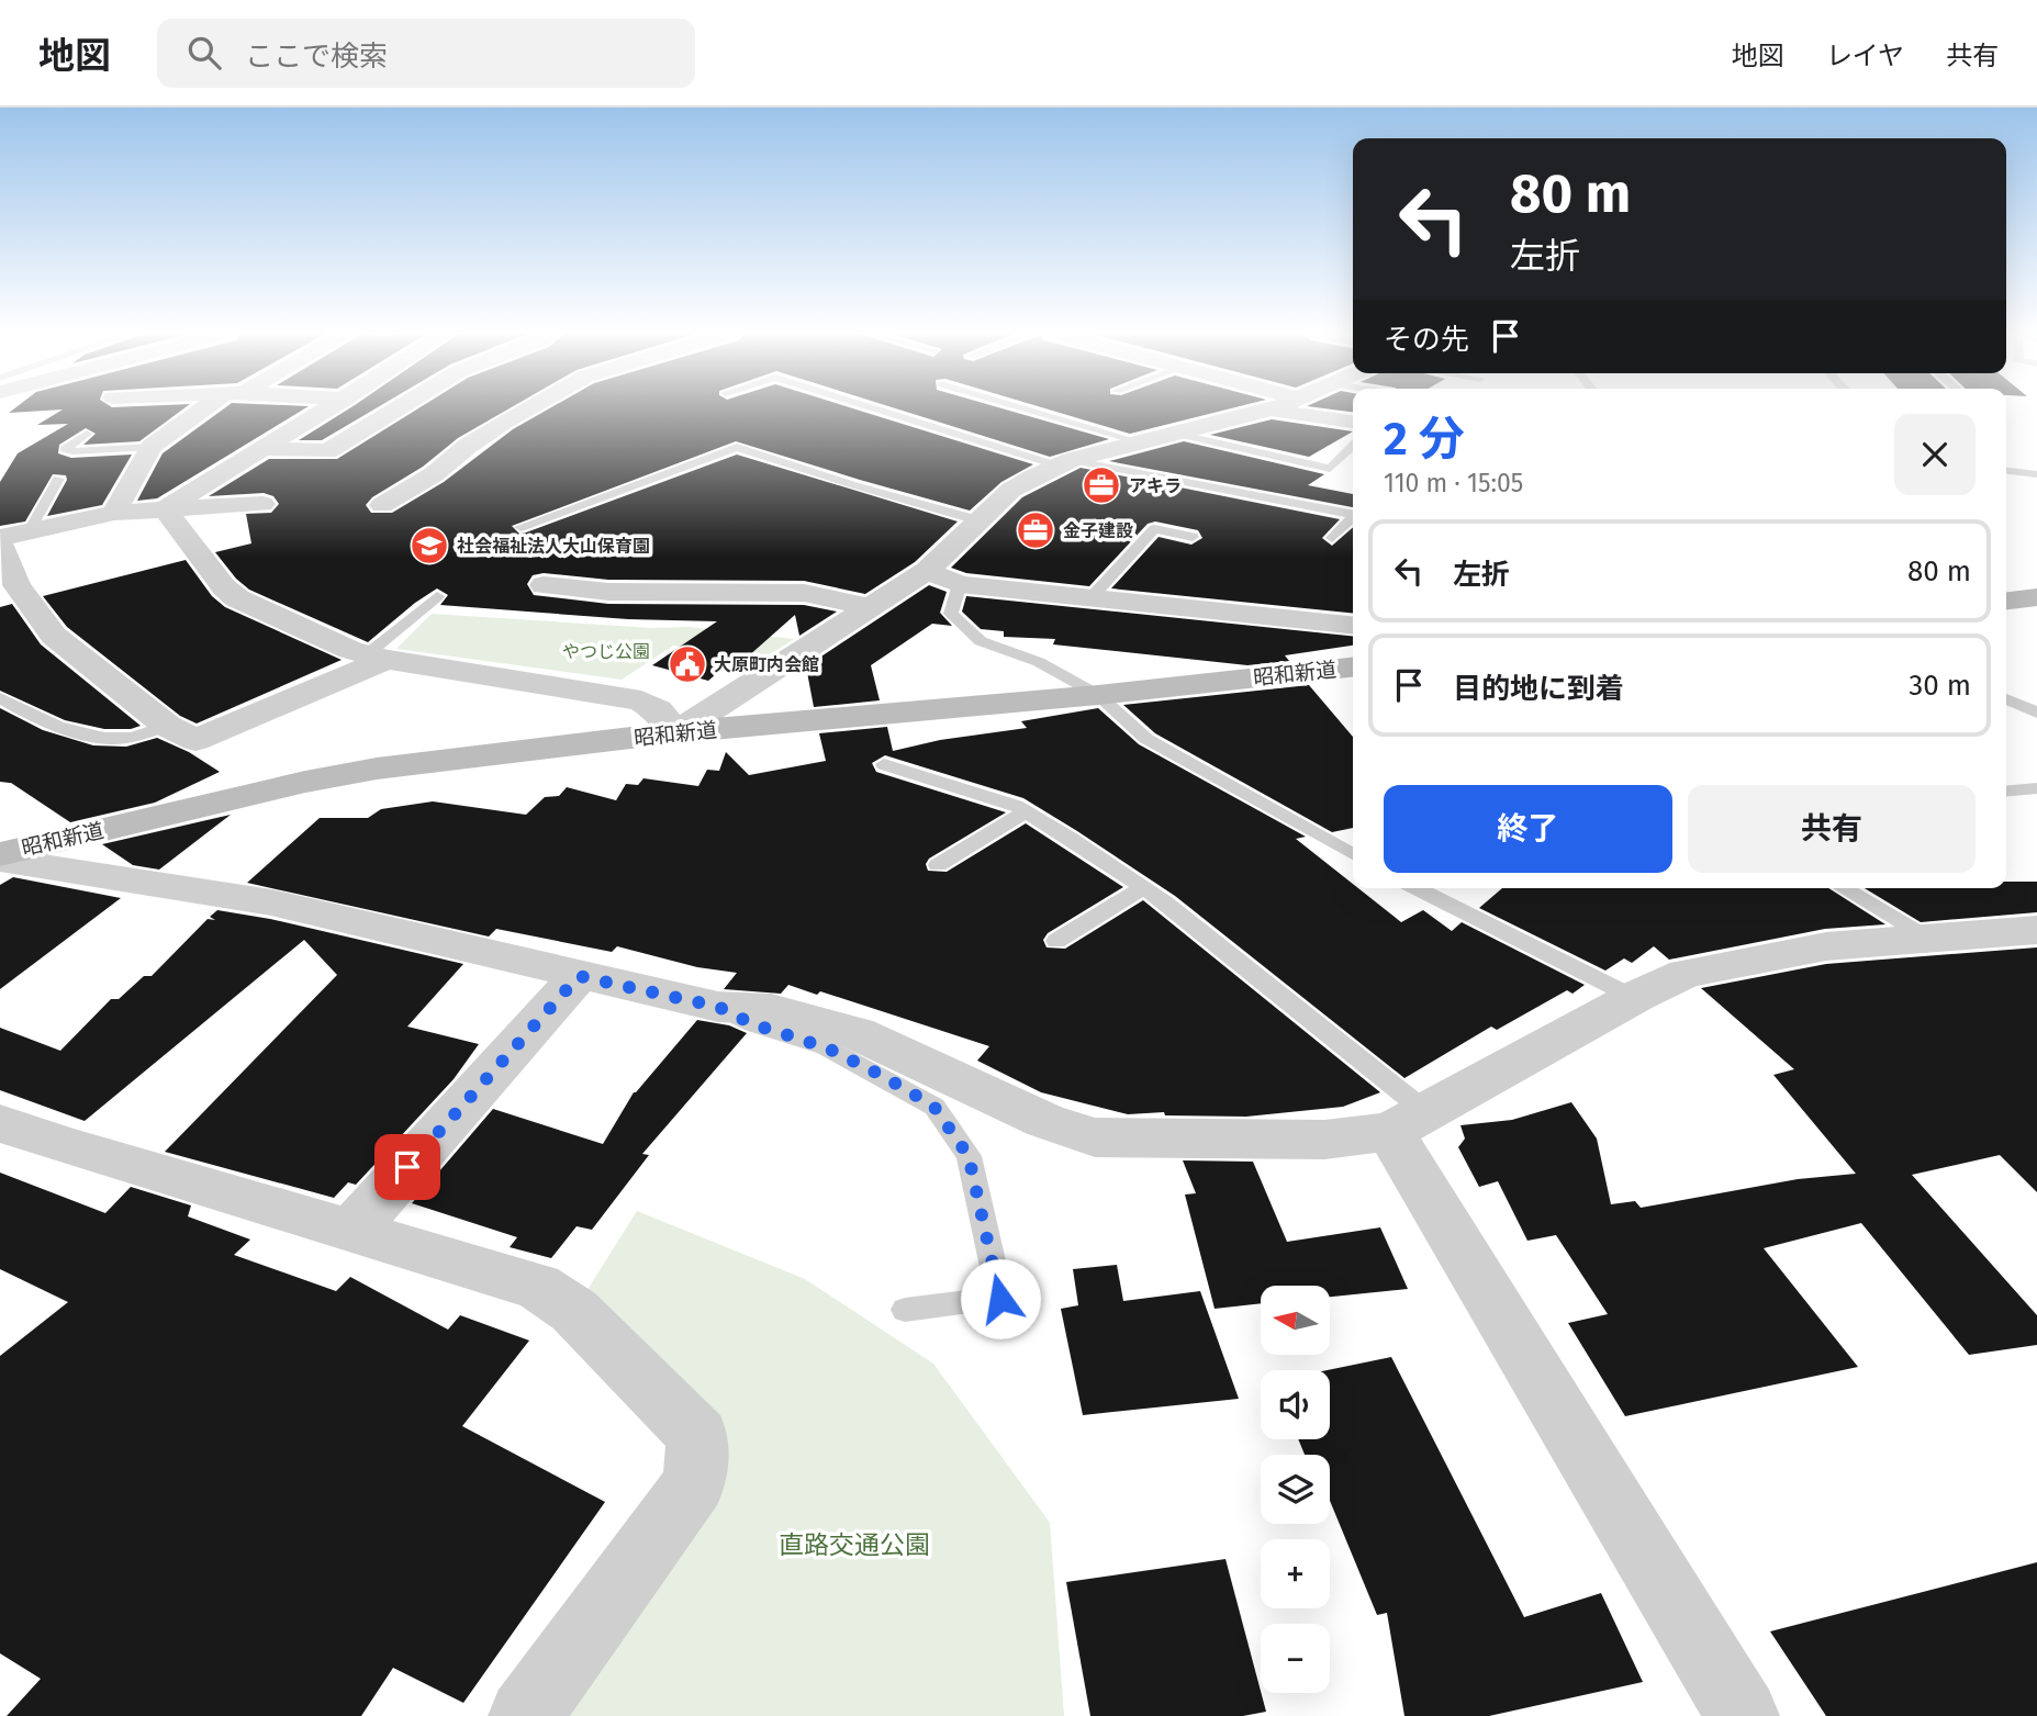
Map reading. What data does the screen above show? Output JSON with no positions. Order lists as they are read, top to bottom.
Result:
{
  "streets": {
    "main road": ["昭和新道"]
  },
  "parks": ["やつじ公園", "直路交通公園"],
  "places": {
    "office": ["アキラ", "金子建設"],
    "school or university": ["社会福祉法人大山保育園"],
    "public building": ["大原町内会館"]
  },
  "north": "left",
  "page": {
    "header": "地図",
    "search": "ここで検索",
    "nav": ["地図", "レイヤ", "共有"],
    "turn": ["80 m", "左折"],
    "then": "その先",
    "heading": ["2 分", "110 m · 15:05"],
    "list": [
      {
        "name": "左折",
        "value": "80 m"
      },
      {
        "name": "目的地に到着",
        "value": "30 m"
      }
    ],
    "buttons": ["終了", "共有"],
    "map_buttons": ["+", "−"]
  }
}
